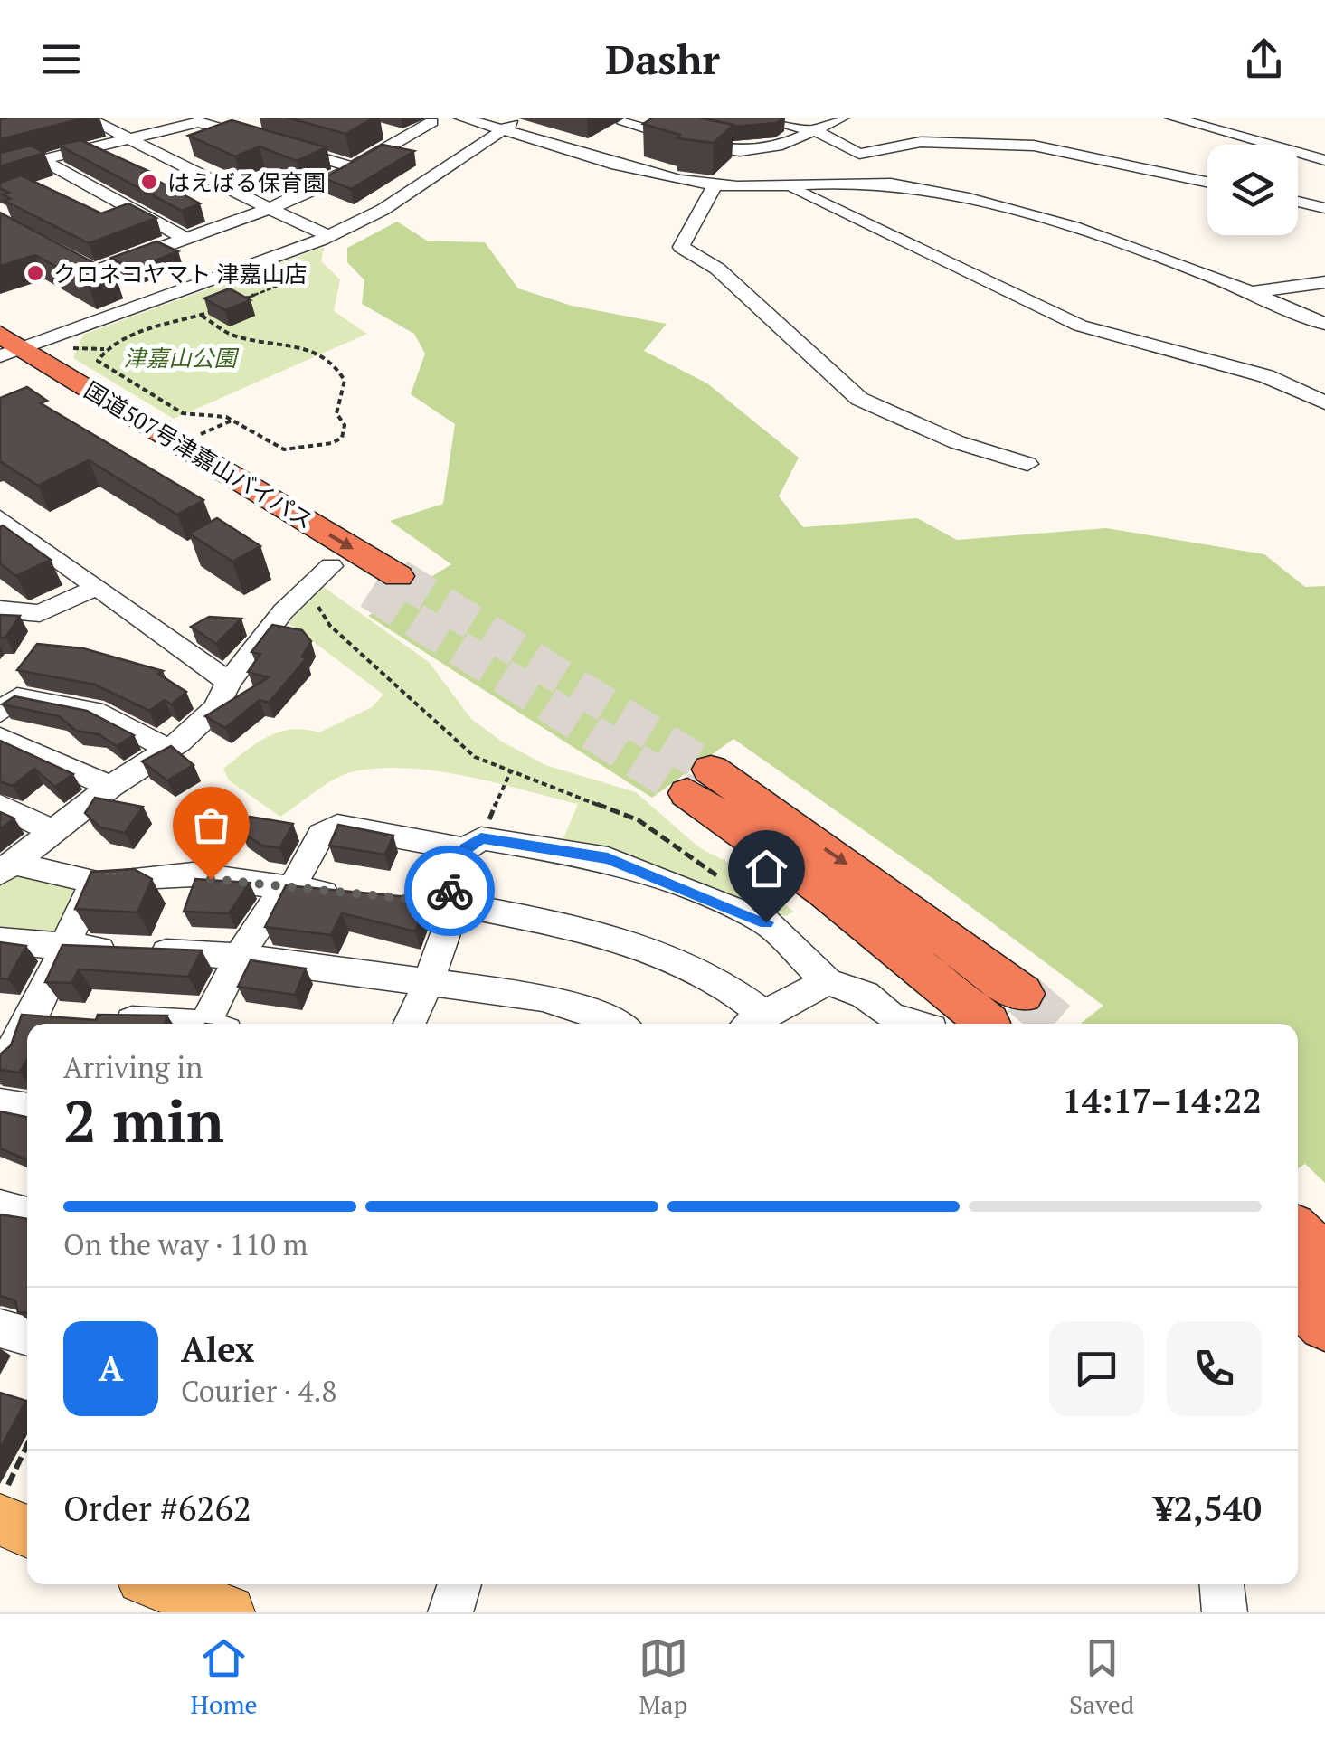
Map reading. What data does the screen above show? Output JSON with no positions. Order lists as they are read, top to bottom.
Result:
{
  "streets": {
    "highway": ["国道507号津嘉山バイパス"]
  },
  "parks": ["津嘉山公園"],
  "places": ["はえばる保育園", "クロネコヤマト 津嘉山店"],
  "page": {
    "header": "Dashr",
    "heading": ["2 min", "Arriving in", "14:17–14:22"],
    "panel": [
      "Alex",
      "Courier · 4.8",
      "Order #6262",
      "¥2,540"
    ],
    "bar": "On the way · 110 m",
    "round": "A",
    "tabs": ["Home", "Map", "Saved"]
  }
}
